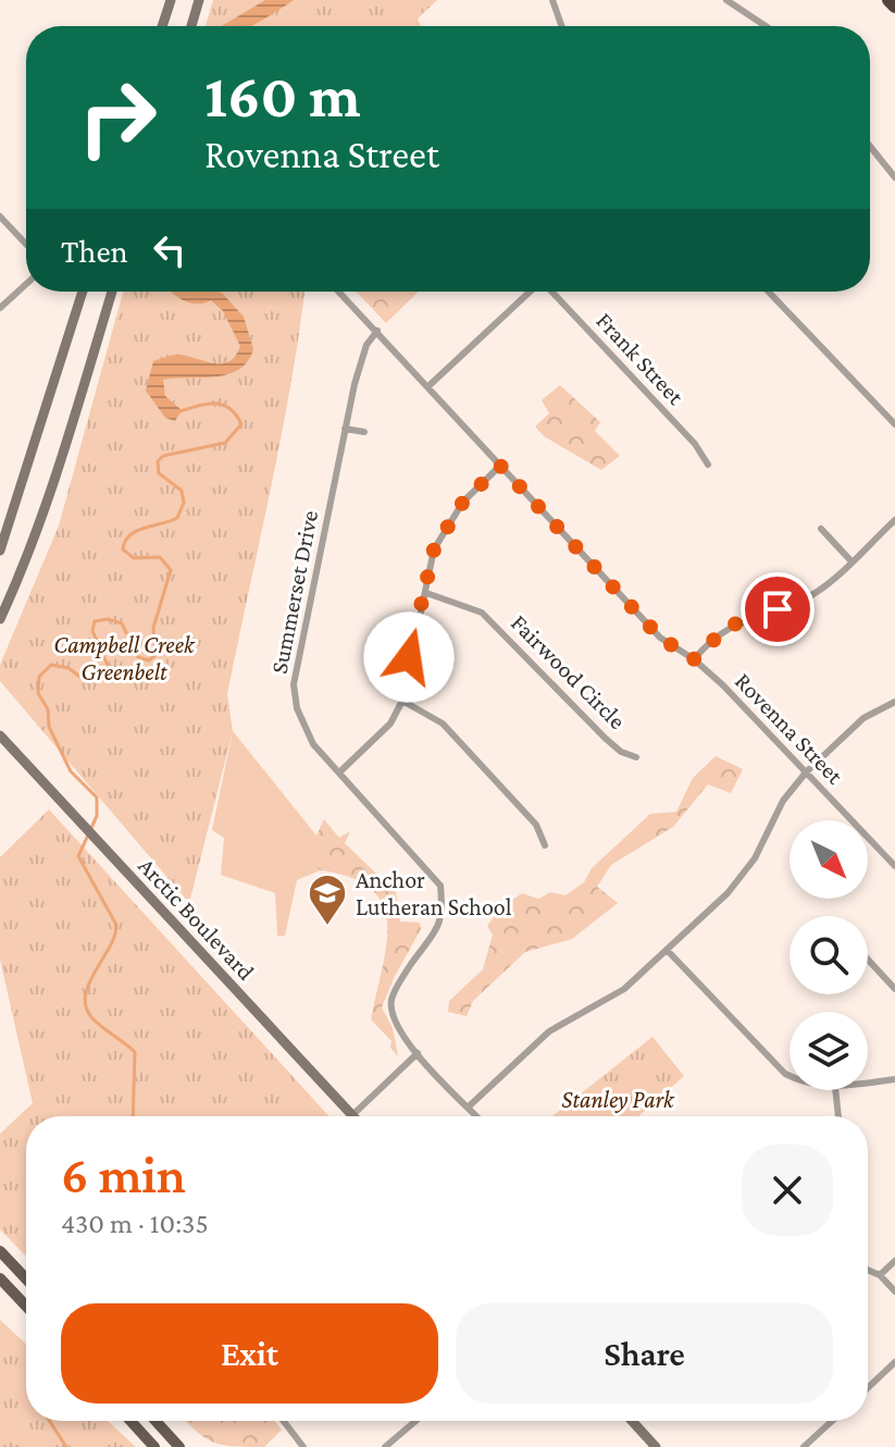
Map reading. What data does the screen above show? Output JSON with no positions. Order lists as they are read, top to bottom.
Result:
{
  "streets": {
    "main road": ["Arctic Boulevard"],
    "street": [
      "Frank Street",
      "Summerset Drive",
      "Fairwood Circle",
      "Rovenna Street"
    ]
  },
  "crossings": [
    ["Summerset Drive", "Rovenna Street"]
  ],
  "parks": ["Campbell Creek Greenbelt", "Stanley Park"],
  "places": {
    "school or university": ["Anchor Lutheran School"]
  },
  "north": "bottom right",
  "page": {
    "turn": ["160 m", "Rovenna Street"],
    "then": "Then",
    "heading": ["6 min", "430 m · 10:35"],
    "buttons": ["Exit", "Share"]
  }
}
